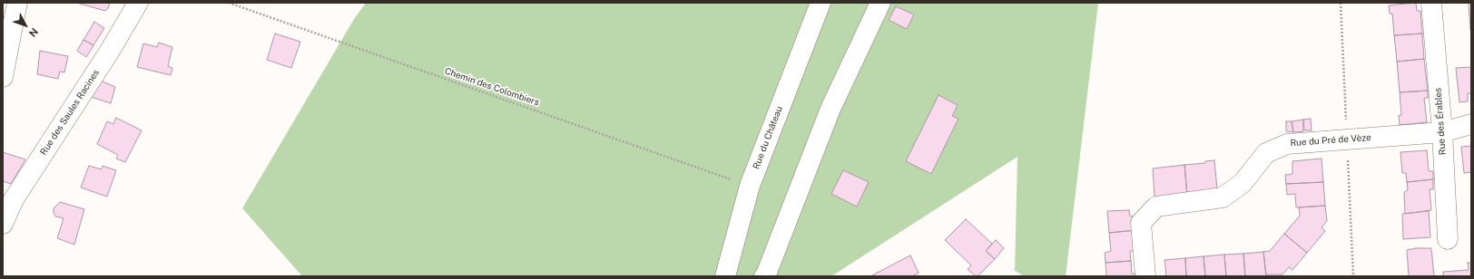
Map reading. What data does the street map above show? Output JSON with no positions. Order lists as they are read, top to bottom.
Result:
{
  "streets": {
    "street": [
      "Rue des Saules Racines",
      "Rue des Érables",
      "Rue du Château",
      "Rue du Pré de Vèze"
    ],
    "path": ["Chemin des Colombiers"]
  },
  "crossings": [
    ["Chemin des Colombiers", "Rue du Château"],
    ["Rue des Érables", "Rue du Pré de Vèze"]
  ],
  "north": "bottom right"
}
